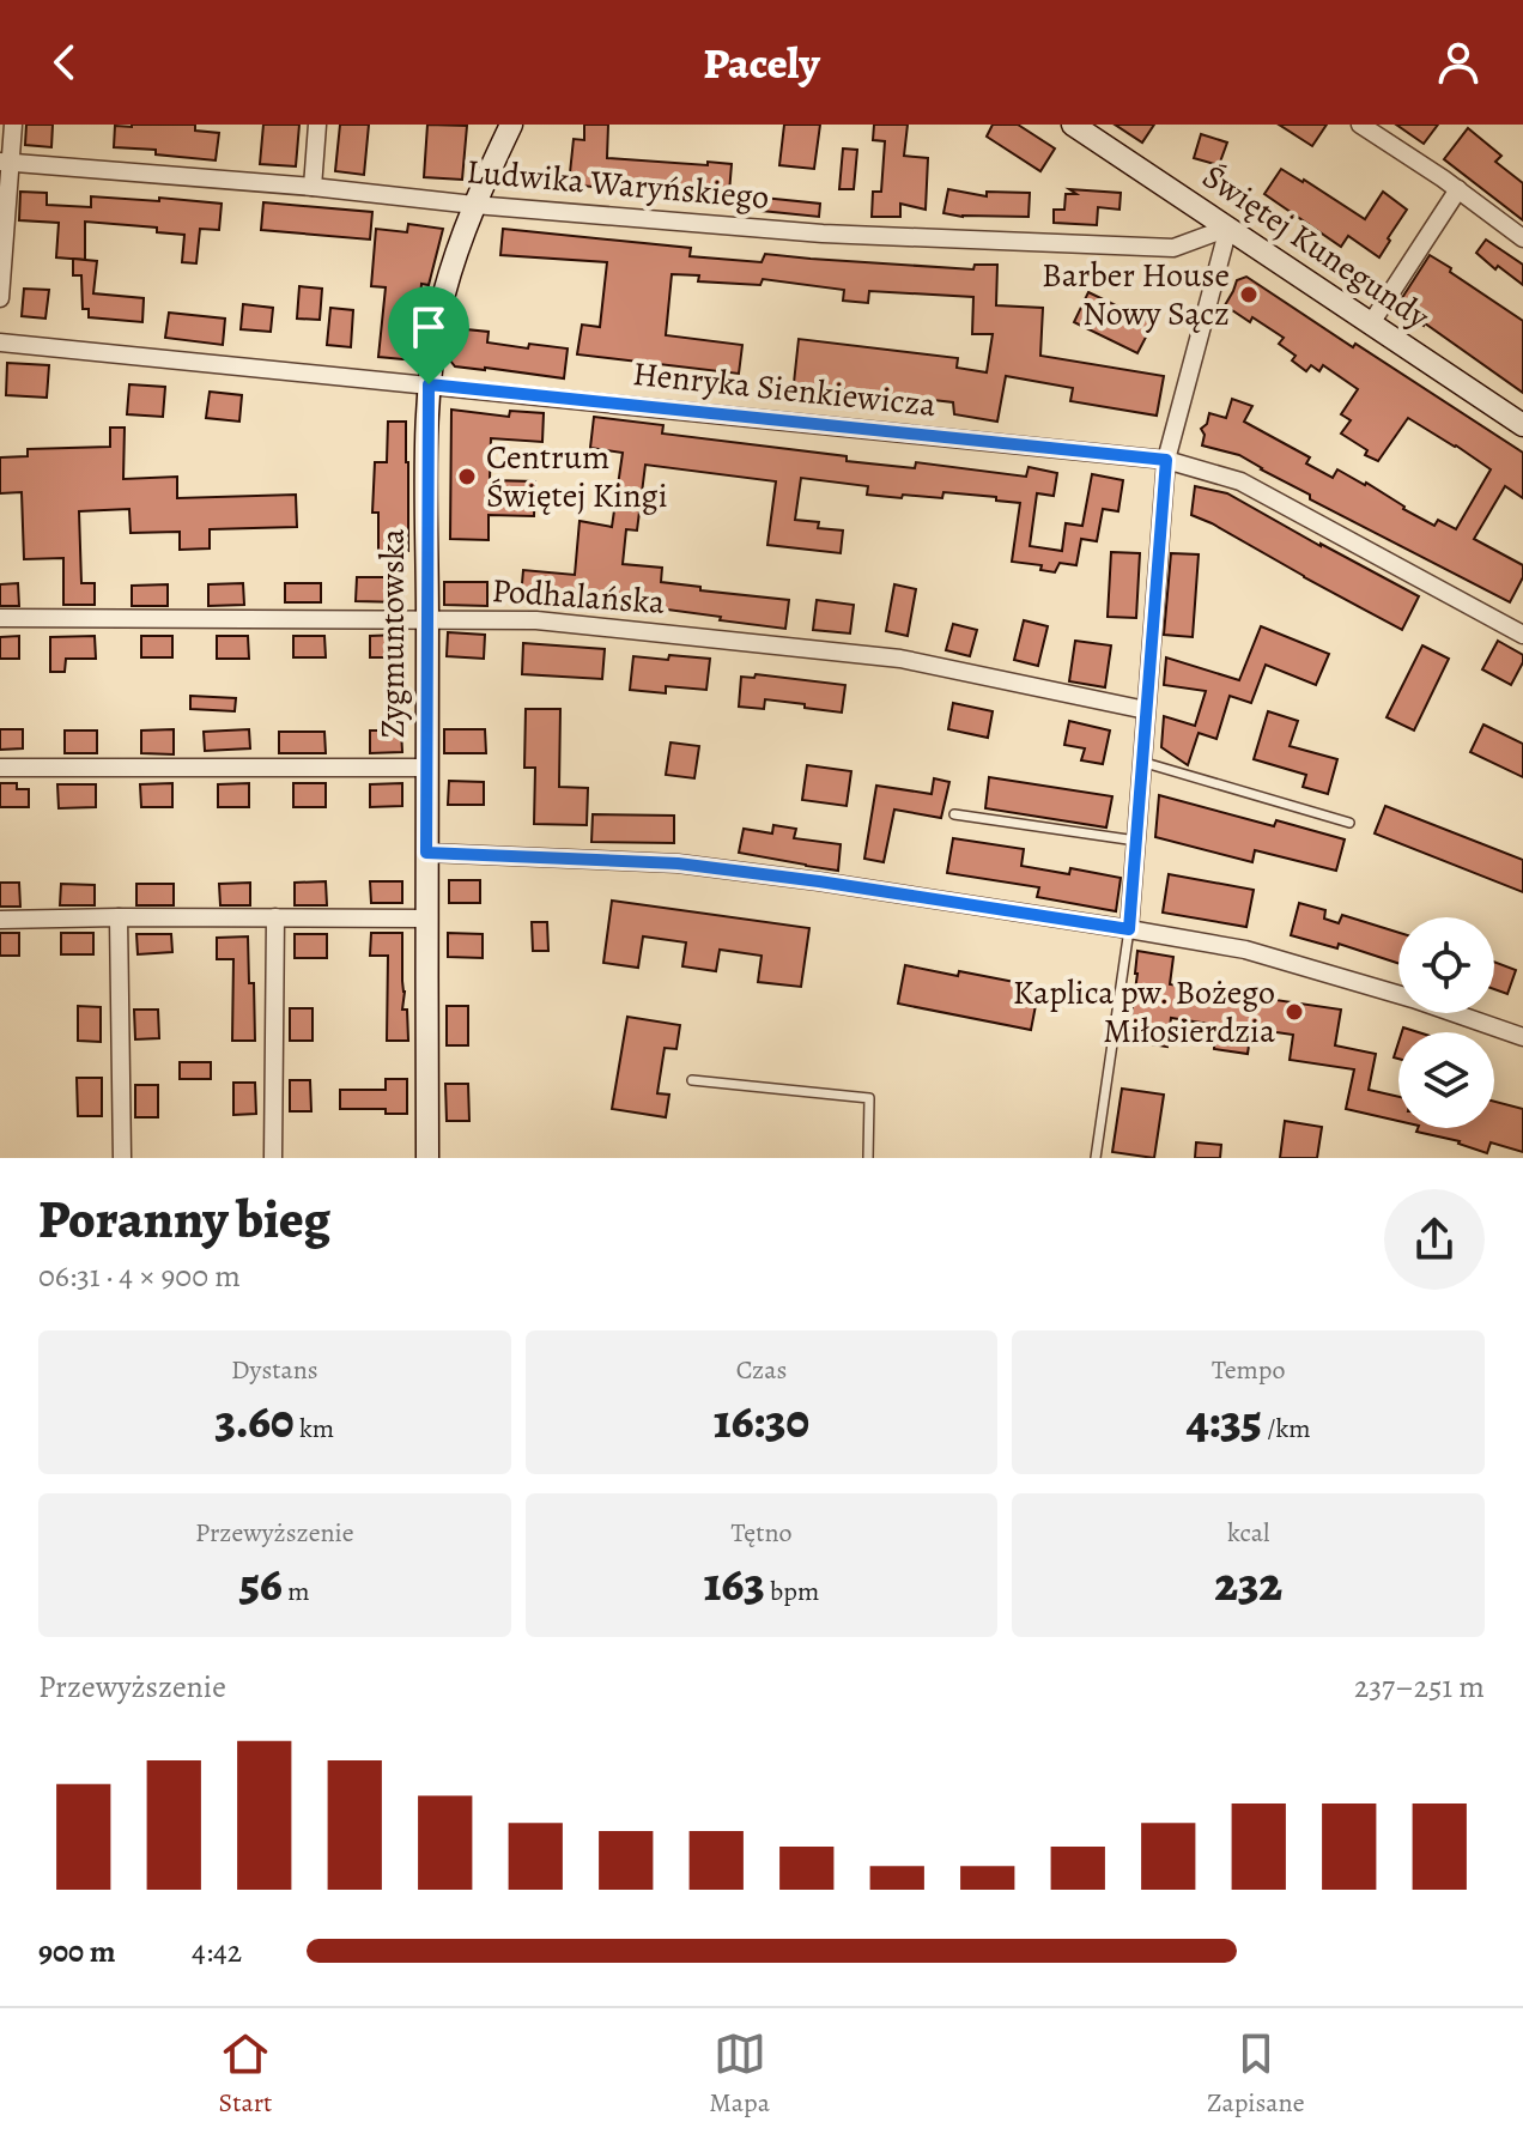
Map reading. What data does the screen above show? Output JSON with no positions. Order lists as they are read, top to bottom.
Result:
{
  "streets": {
    "main road": ["Świętej Kunegundy", "Zygmuntowska"],
    "street": ["Ludwika Waryńskiego", "Henryka Sienkiewicza", "Podhalańska"]
  },
  "crossings": [
    ["Ludwika Waryńskiego", "Świętej Kunegundy"],
    ["Ludwika Waryńskiego", "Zygmuntowska"],
    ["Henryka Sienkiewicza", "Zygmuntowska"],
    ["Podhalańska", "Zygmuntowska"]
  ],
  "places": ["Barber House Nowy Sącz", "Centrum Świętej Kingi", "Kaplica pw. Bożego Miłosierdzia"],
  "page": {
    "header": "Pacely",
    "heading": ["Poranny bieg", "06:31 · 4 × 900 m"],
    "stats": [
      ["Dystans", "3.60 km"],
      ["Czas", "16:30"],
      ["Tempo", "4:35 /km"],
      ["Przewyższenie", "56 m"],
      ["Tętno", "163 bpm"],
      ["kcal", "232"]
    ],
    "chart": ["Przewyższenie", "237–251 m"],
    "list": [
      {
        "name": "900 m",
        "note": "4:42"
      }
    ],
    "tabs": ["Start", "Mapa", "Zapisane"]
  }
}
